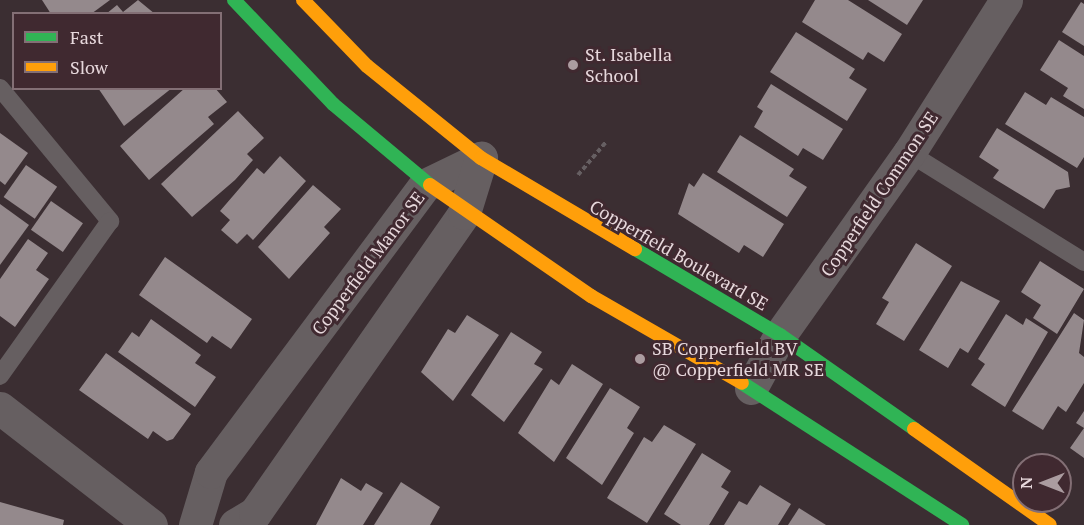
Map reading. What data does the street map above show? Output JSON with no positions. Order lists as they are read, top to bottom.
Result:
{
  "streets": {
    "street": ["Copperfield Common SE", "Copperfield Boulevard SE", "Copperfield Manor SE"]
  },
  "crossings": [
    ["Copperfield Common SE", "Copperfield Boulevard SE"],
    ["Copperfield Boulevard SE", "Copperfield Manor SE"]
  ],
  "places": ["St. Isabella School", "SB Copperfield BV @ Copperfield MR SE"],
  "legend": ["Fast", "Slow"],
  "north": "left"
}
